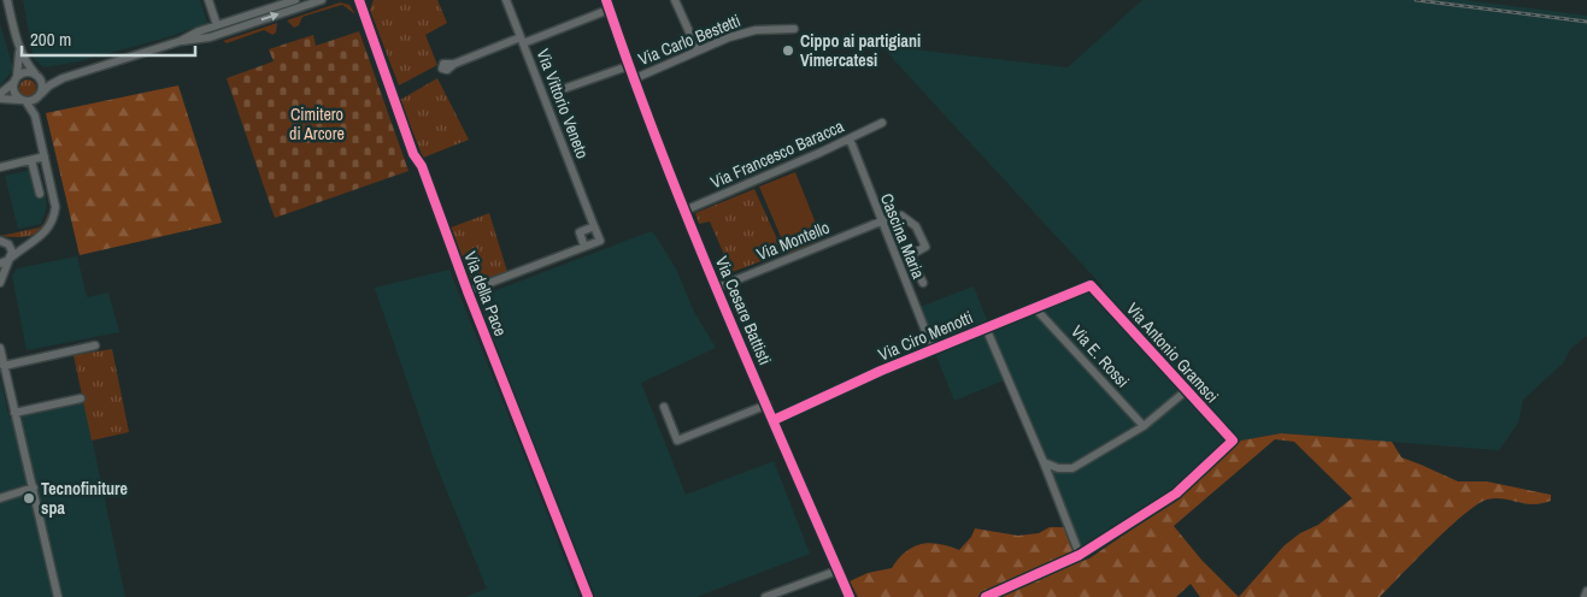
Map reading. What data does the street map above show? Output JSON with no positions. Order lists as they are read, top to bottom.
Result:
{
  "streets": {
    "street": [
      "Via Carlo Bestetti",
      "Via Vittorio Veneto",
      "Via Francesco Baracca",
      "Cascina Maria",
      "Via Montello",
      "Via della Pace",
      "Via Cesare Battisti",
      "Via Ciro Menotti",
      "Via Antonio Gramsci",
      "Via E. Rossi"
    ]
  },
  "crossings": [
    ["Via Carlo Bestetti", "Via Cesare Battisti"],
    ["Via Francesco Baracca", "Cascina Maria"],
    ["Via Francesco Baracca", "Via Cesare Battisti"],
    ["Cascina Maria", "Via Montello"],
    ["Via Montello", "Via Cesare Battisti"],
    ["Via Cesare Battisti", "Via Ciro Menotti"],
    ["Via Ciro Menotti", "Via Antonio Gramsci"],
    ["Via Ciro Menotti", "Via E. Rossi"]
  ],
  "parks": ["Cimitero di Arcore"],
  "places": ["Cippo ai partigiani Vimercatesi", "Tecnofiniture spa"],
  "scale_bar": "200 m"
}
